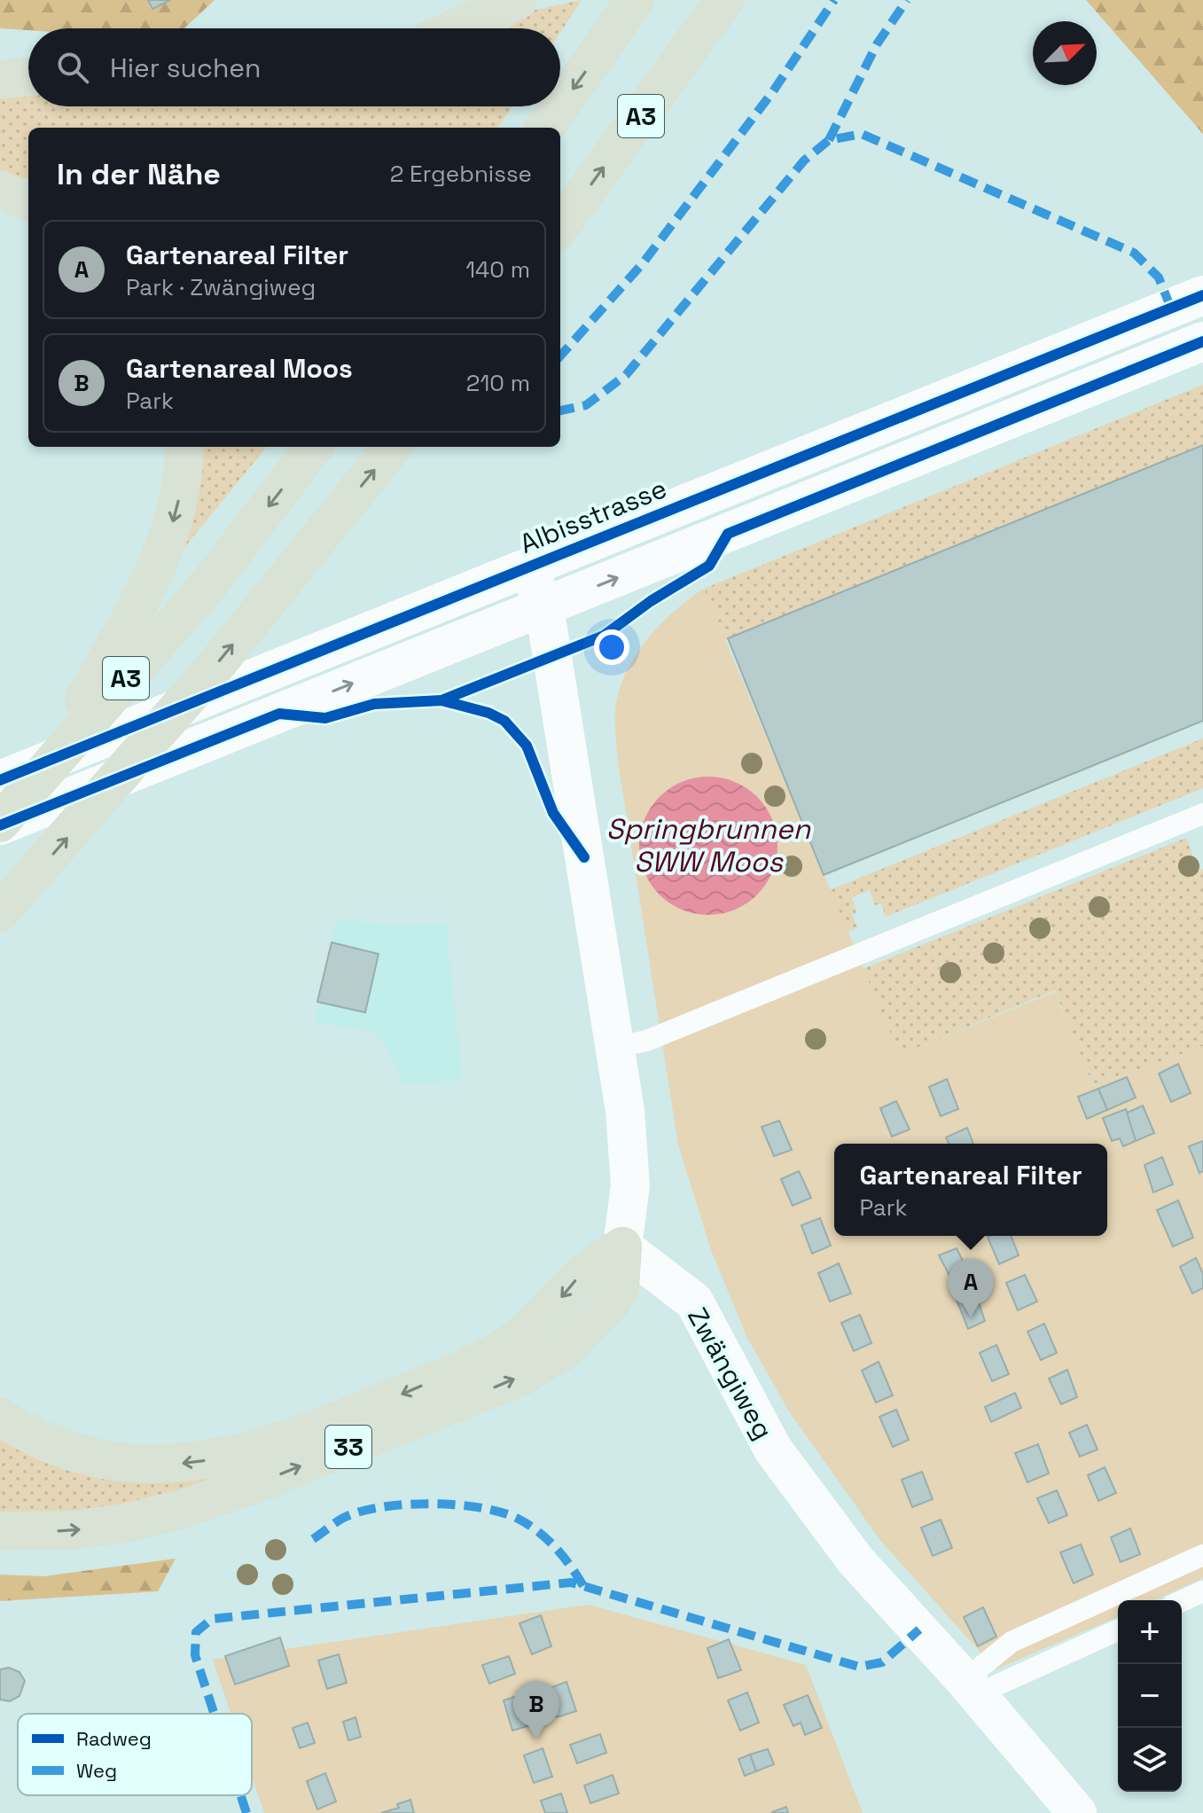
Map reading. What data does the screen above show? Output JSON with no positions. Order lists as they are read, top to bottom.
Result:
{
  "streets": {
    "highway": ["A3", "33"],
    "main road": ["Albisstrasse", "Zwängiweg"]
  },
  "crossings": [
    ["Zwängiweg", "33"]
  ],
  "water": ["Springbrunnen SWW Moos"],
  "legend": ["Radweg", "Weg"],
  "north": "top right",
  "page": {
    "search": "Hier suchen",
    "heading": ["In der Nähe", "2 Ergebnisse"],
    "list": [
      {
        "mark": "A",
        "name": "Gartenareal Filter",
        "note": "Park · Zwängiweg",
        "value": "140 m"
      },
      {
        "mark": "B",
        "name": "Gartenareal Moos",
        "note": "Park",
        "value": "210 m"
      }
    ],
    "popup": ["Gartenareal Filter", "Park"],
    "pins": ["A", "B"],
    "map_buttons": ["+", "−"]
  }
}
